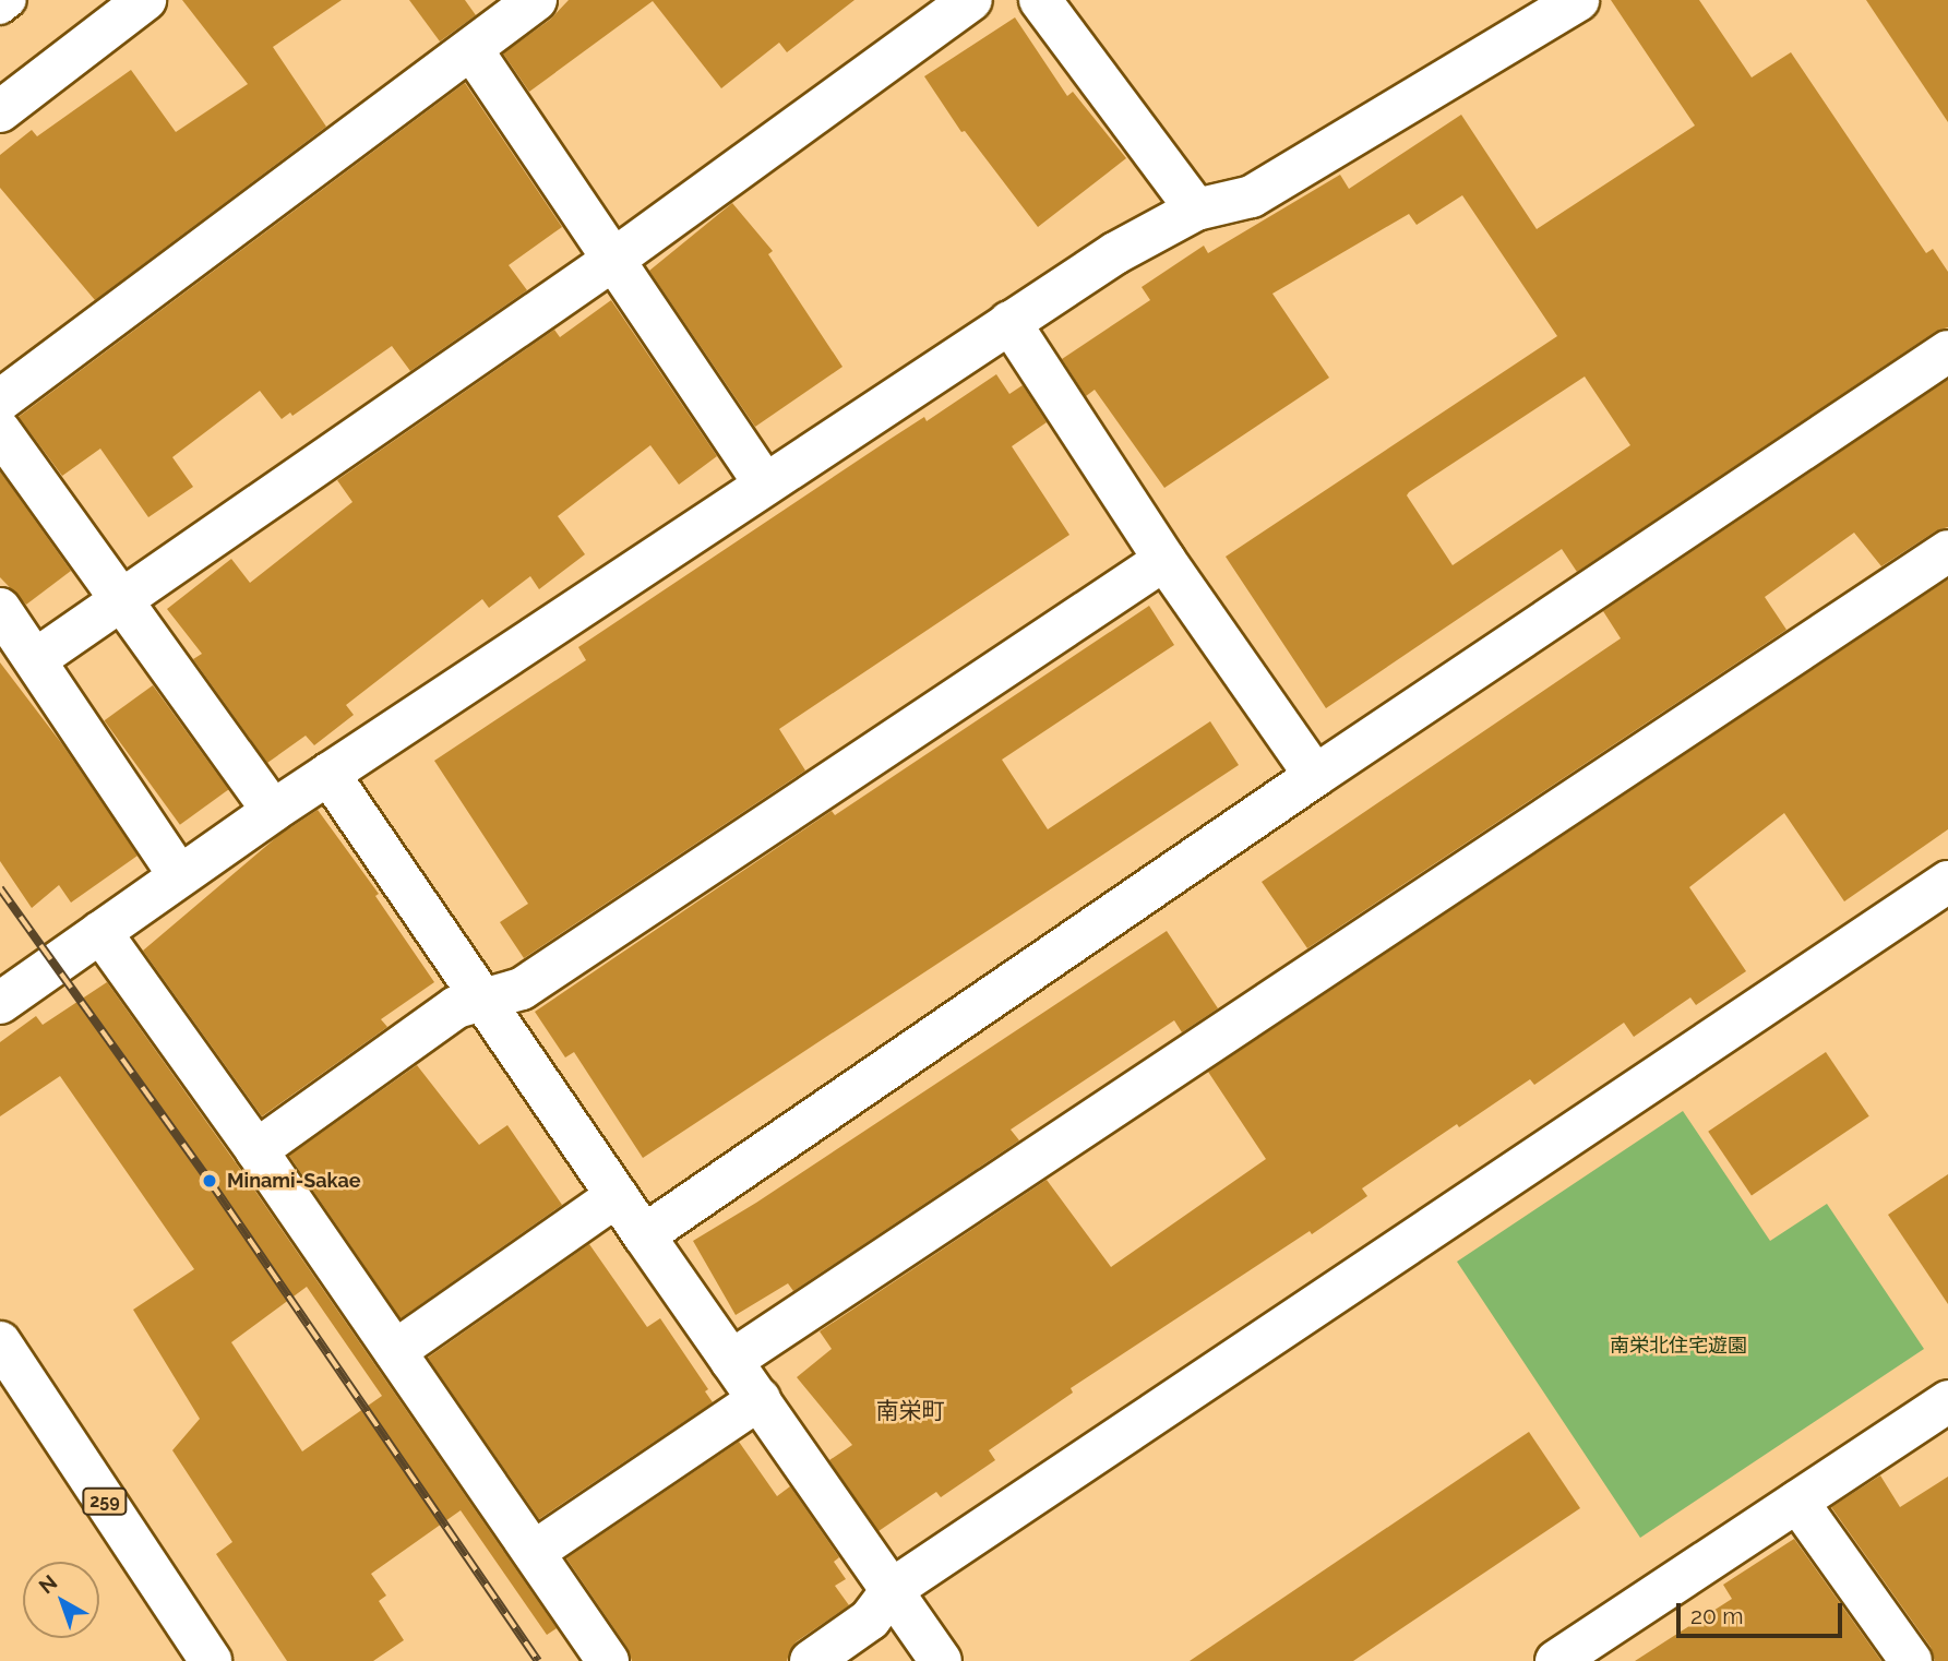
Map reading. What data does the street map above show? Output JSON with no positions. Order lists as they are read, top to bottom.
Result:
{
  "streets": {
    "main road": ["259"]
  },
  "districts": ["南栄町"],
  "parks": ["南栄北住宅遊園"],
  "places": ["Minami-Sakae"],
  "scale_bar": "20 m",
  "north": "top left"
}
